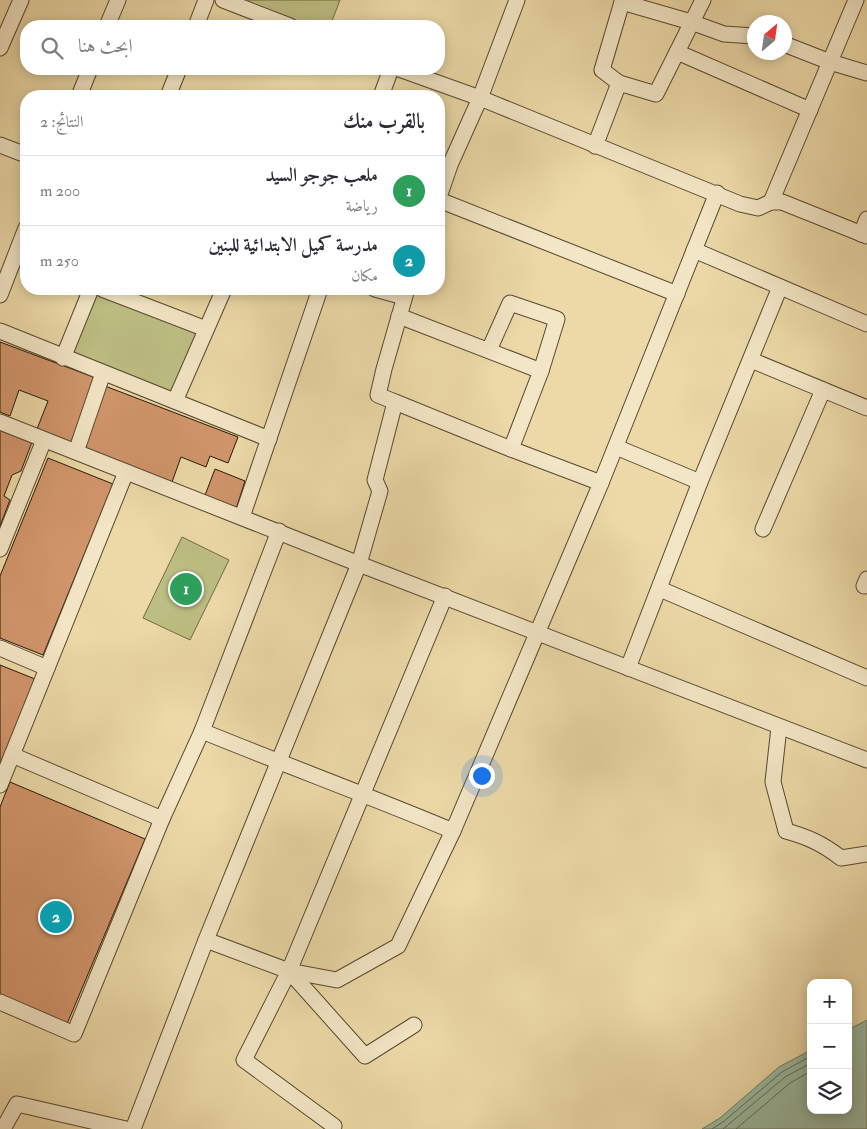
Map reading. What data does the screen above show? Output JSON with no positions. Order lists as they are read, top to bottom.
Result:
{
  "north": "top right",
  "page": {
    "search": "ابحث هنا",
    "heading": ["بالقرب منك", "النتائج: 2"],
    "list": [
      {
        "mark": "1",
        "name": "ملعب جوجو السيد",
        "note": "رياضة",
        "value": "200 m"
      },
      {
        "mark": "2",
        "name": "مدرسة كميل الابتدائية للبنين",
        "note": "مكان",
        "value": "250 m"
      }
    ],
    "pins": ["1", "2"],
    "map_buttons": ["+", "−"]
  }
}
